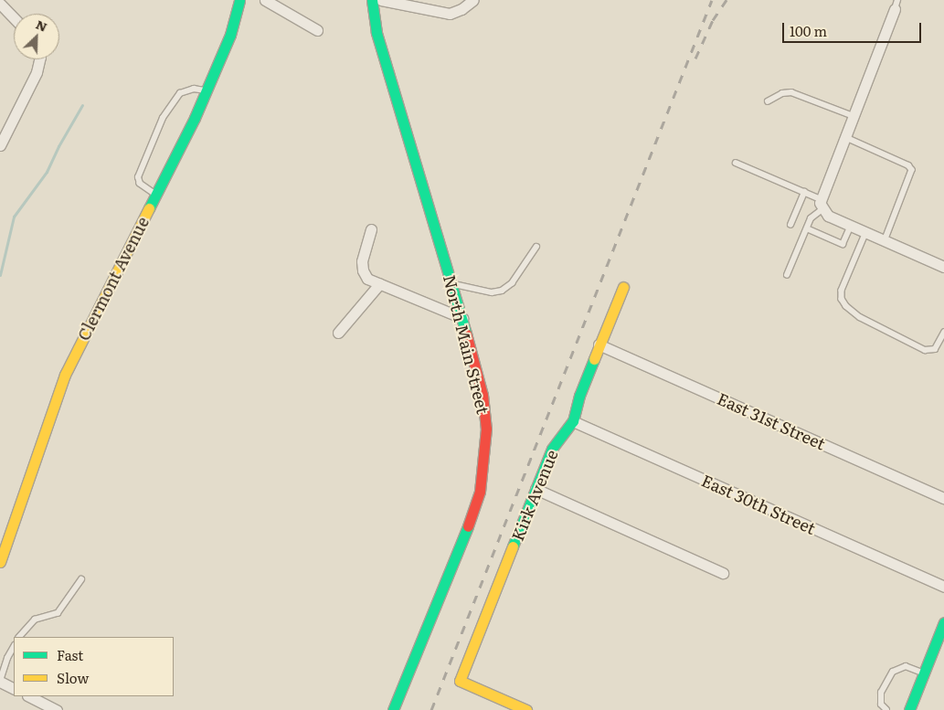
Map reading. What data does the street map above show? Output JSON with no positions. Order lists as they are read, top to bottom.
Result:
{
  "streets": {
    "street": [
      "Clermont Avenue",
      "North Main Street",
      "East 31st Street",
      "Kirk Avenue",
      "East 30th Street"
    ]
  },
  "crossings": [
    ["East 31st Street", "Kirk Avenue"],
    ["Kirk Avenue", "East 30th Street"]
  ],
  "legend": ["Fast", "Slow"],
  "scale_bar": "100 m",
  "north": "top right"
}
